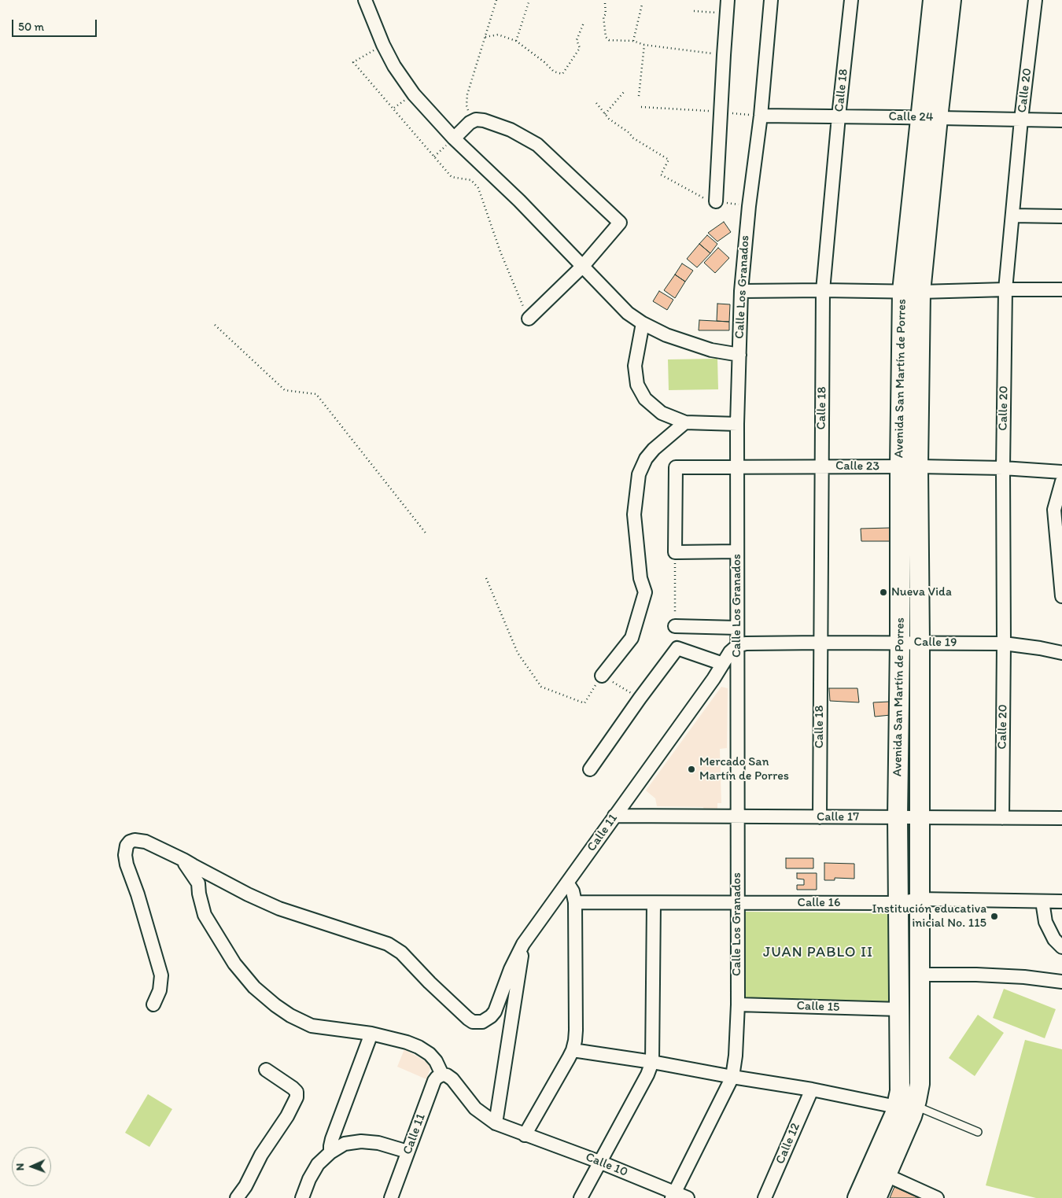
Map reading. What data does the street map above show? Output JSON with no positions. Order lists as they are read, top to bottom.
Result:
{
  "streets": {
    "main road": ["Avenida San Martín de Porres"],
    "street": [
      "Calle 18",
      "Calle 20",
      "Calle 24",
      "Calle Los Granados",
      "Calle 23",
      "Calle 19",
      "Calle 17",
      "Calle 11",
      "Calle 16",
      "Calle 15",
      "Calle 12",
      "Calle 10"
    ]
  },
  "crossings": [
    ["Calle 18", "Calle 24"],
    ["Calle 18", "Calle 23"],
    ["Calle 18", "Calle 19"],
    ["Calle 18", "Calle 17"],
    ["Calle 20", "Calle 24"],
    ["Calle 20", "Calle 23"],
    ["Calle 20", "Calle 19"],
    ["Calle 20", "Calle 17"],
    ["Calle 24", "Calle Los Granados"],
    ["Calle 24", "Avenida San Martín de Porres"],
    ["Calle Los Granados", "Calle 23"],
    ["Calle Los Granados", "Calle 19"],
    ["Calle Los Granados", "Calle 17"],
    ["Calle Los Granados", "Calle 11"],
    ["Calle Los Granados", "Calle 16"],
    ["Calle Los Granados", "Calle 15"],
    ["Calle Los Granados", "Calle 10"],
    ["Avenida San Martín de Porres", "Calle 23"],
    ["Avenida San Martín de Porres", "Calle 19"],
    ["Avenida San Martín de Porres", "Calle 17"],
    ["Avenida San Martín de Porres", "Calle 16"],
    ["Avenida San Martín de Porres", "Calle 15"],
    ["Calle 19", "Calle 11"],
    ["Calle 17", "Calle 11"],
    ["Calle 11", "Calle 10"]
  ],
  "districts": ["JUAN PABLO II"],
  "places": ["Nueva Vida", "Mercado San Martín de Porres", "Institución educativa inicial No. 115"],
  "scale_bar": "50 m",
  "north": "left"
}
